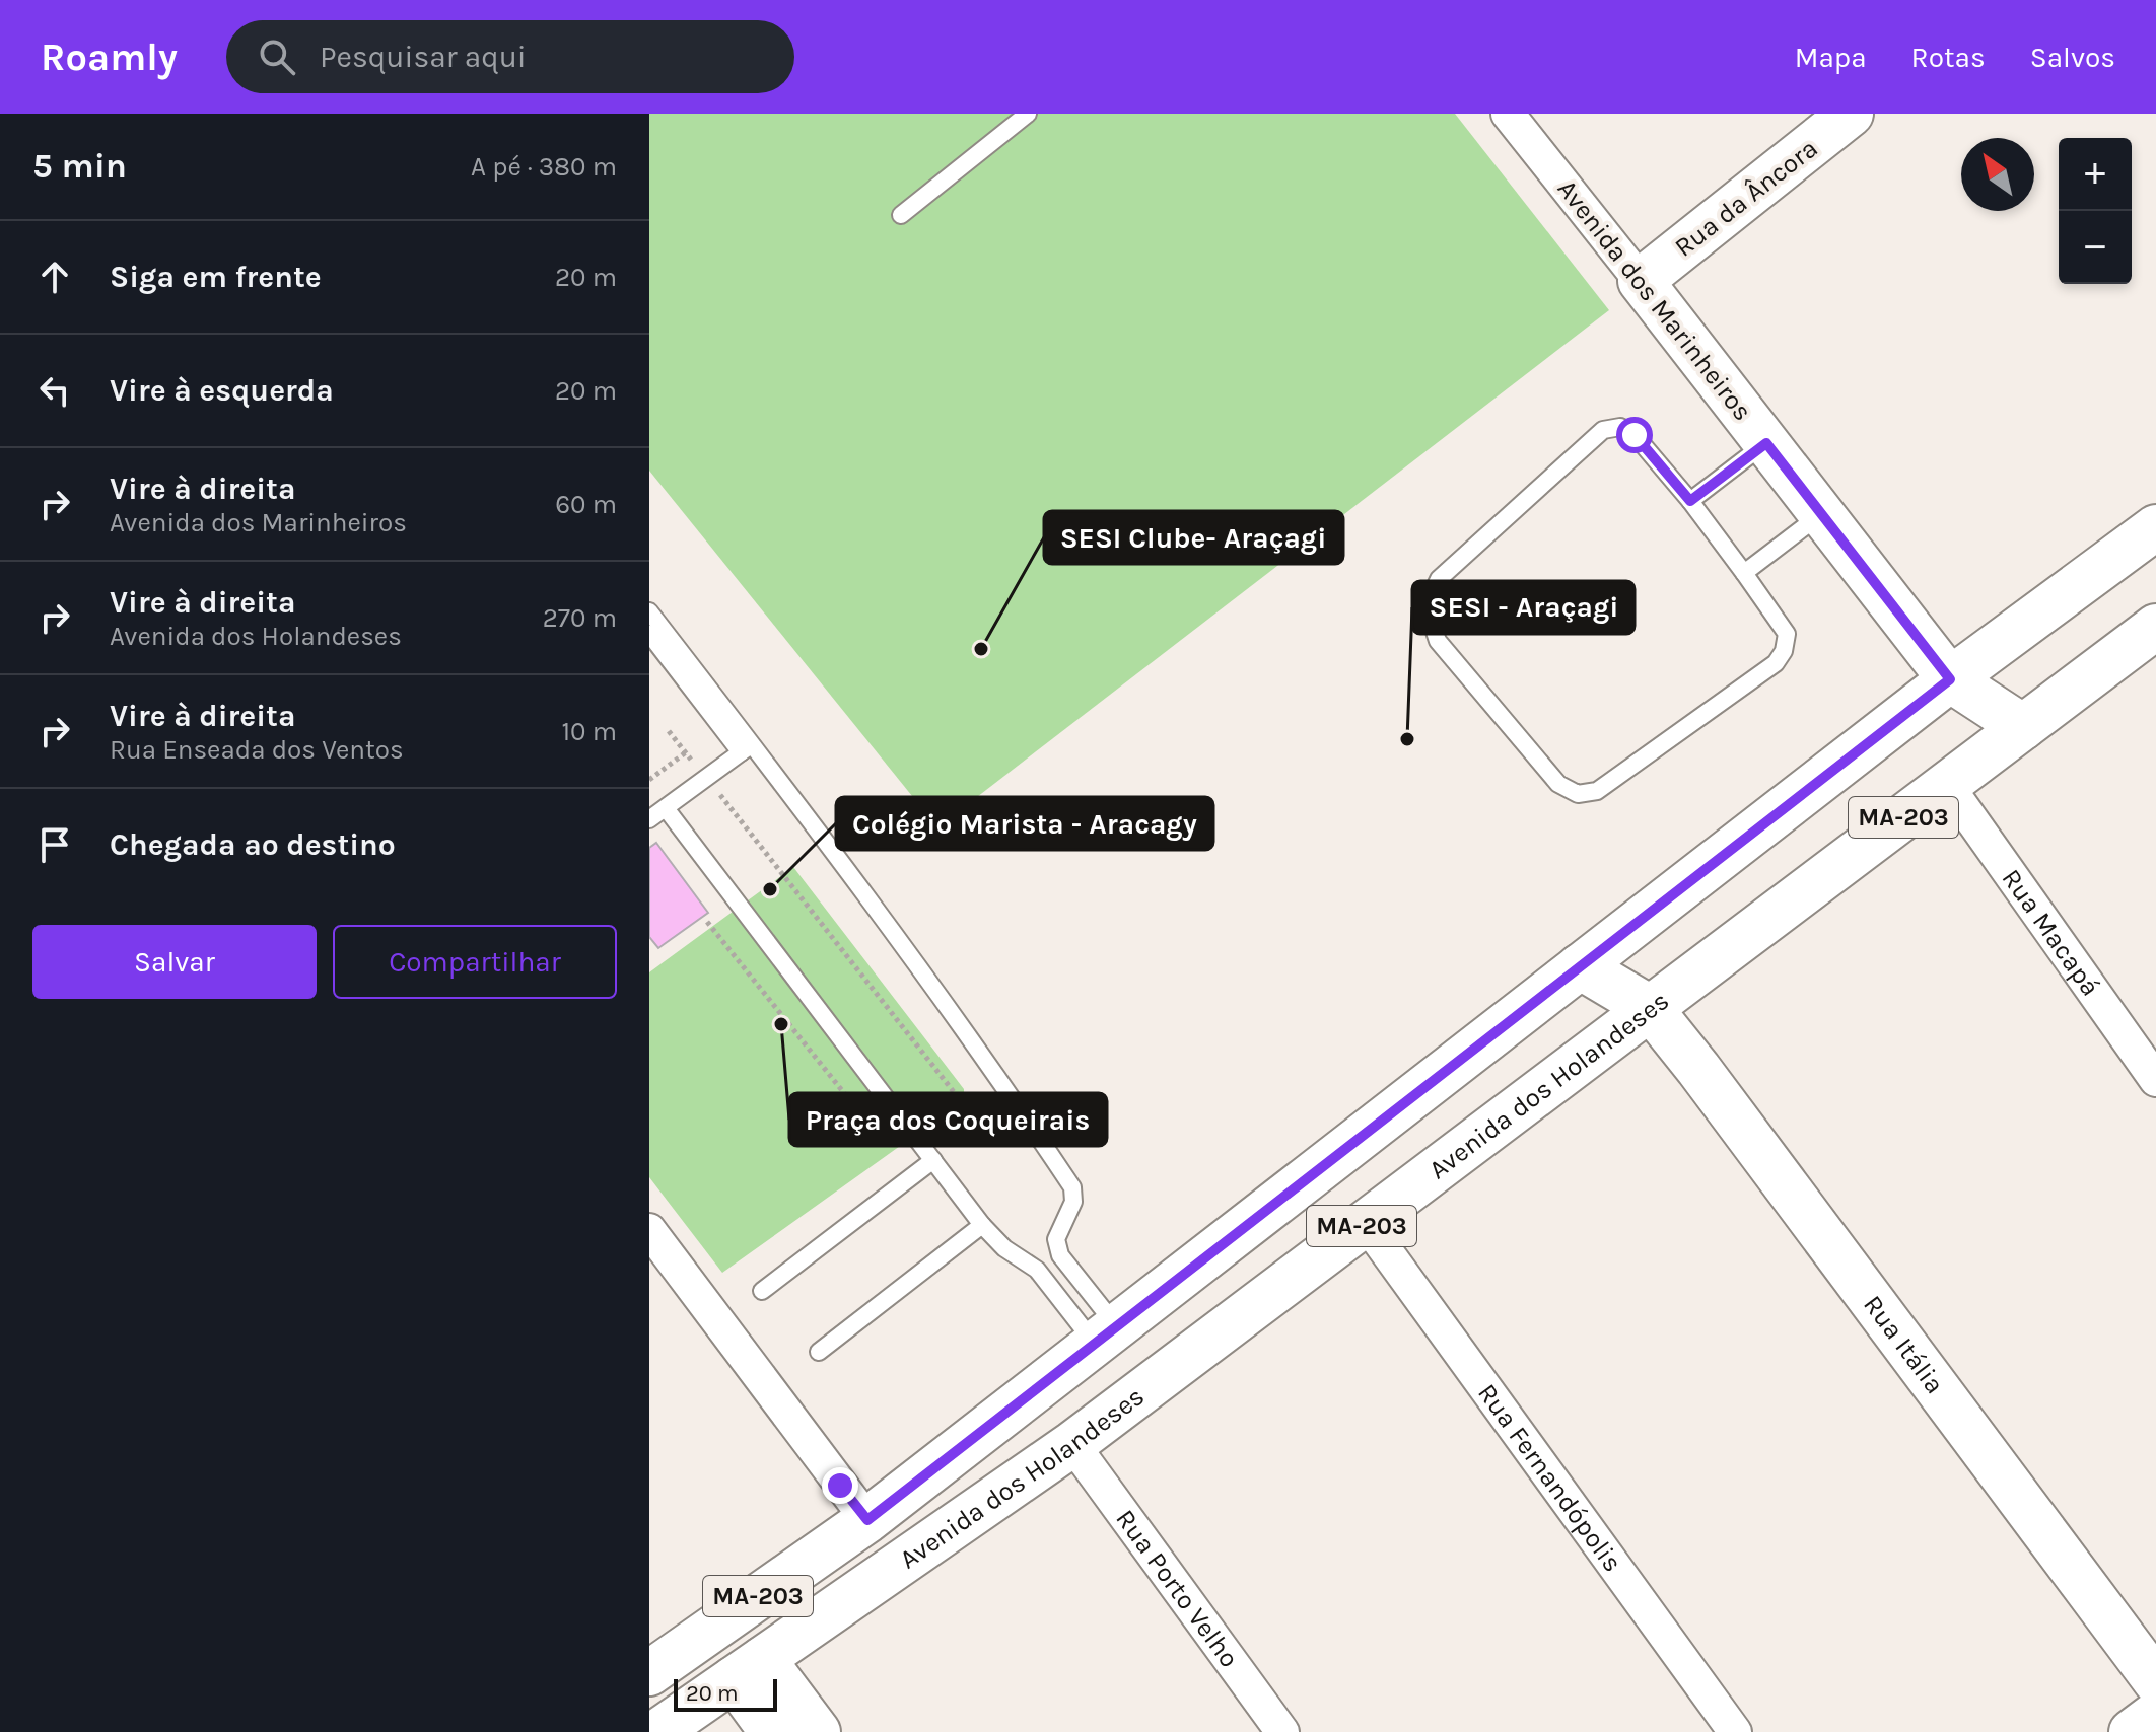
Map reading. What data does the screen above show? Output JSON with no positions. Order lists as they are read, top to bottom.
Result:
{
  "streets": {
    "main road": [
      "Rua da Âncora",
      "Avenida dos Marinheiros",
      "MA-203",
      "Avenida dos Holandeses",
      "Rua Itália"
    ],
    "street": ["Rua Macapá", "Rua Fernandópolis", "Rua Porto Velho"]
  },
  "crossings": [
    ["Rua da Âncora", "Avenida dos Marinheiros"],
    ["Avenida dos Marinheiros", "Avenida dos Holandeses"],
    ["Rua Macapá", "Avenida dos Holandeses"],
    ["Avenida dos Holandeses", "Rua Itália"],
    ["Avenida dos Holandeses", "Rua Fernandópolis"],
    ["Avenida dos Holandeses", "Rua Porto Velho"]
  ],
  "places": [
    "SESI Clube- Araçagi",
    "SESI - Araçagi",
    "Colégio Marista - Aracagy",
    "Praça dos Coqueirais"
  ],
  "scale_bar": "20 m",
  "north": "top left",
  "page": {
    "header": "Roamly",
    "search": "Pesquisar aqui",
    "nav": ["Mapa", "Rotas", "Salvos"],
    "heading": ["5 min", "A pé · 380 m"],
    "map_buttons": ["+", "−"],
    "list": [
      ["Siga em frente", "20 m"],
      ["Vire à esquerda", "20 m"],
      ["Vire à direita", "Avenida dos Marinheiros", "60 m"],
      ["Vire à direita", "Avenida dos Holandeses", "270 m"],
      ["Vire à direita", "Rua Enseada dos Ventos", "10 m"],
      "Chegada ao destino"
    ],
    "buttons": ["Salvar", "Compartilhar"],
    "scale": "20 m"
  }
}
